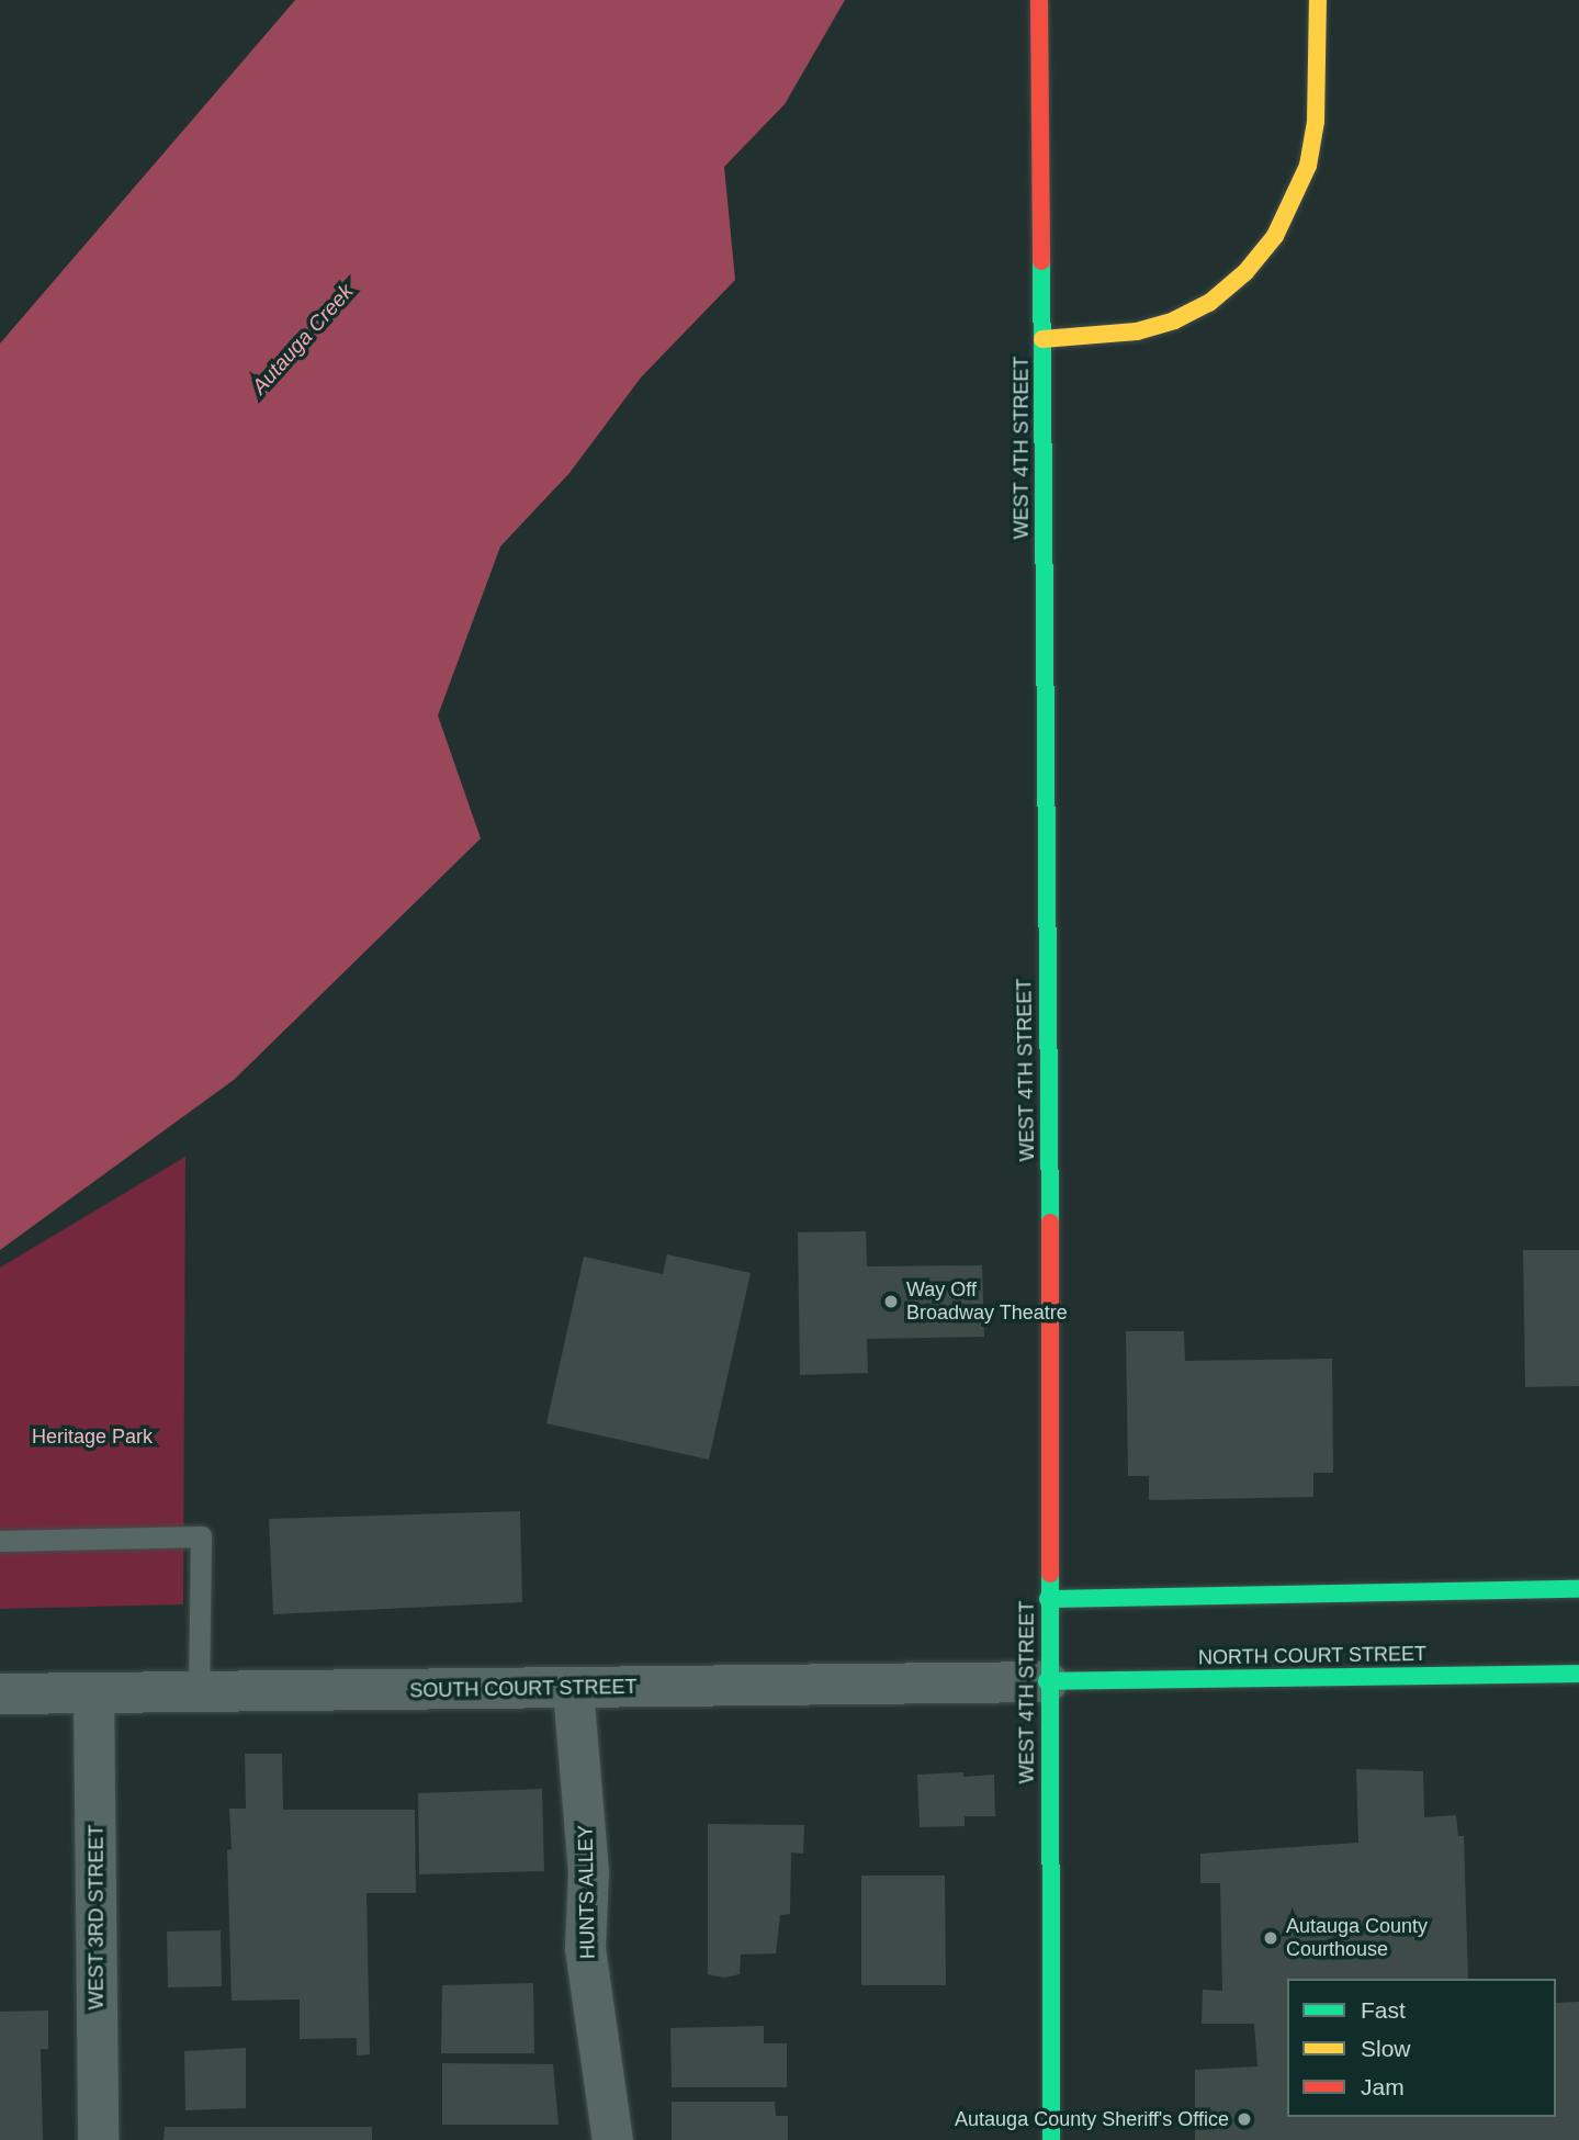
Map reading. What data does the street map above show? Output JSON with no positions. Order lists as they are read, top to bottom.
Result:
{
  "streets": {
    "main road": ["WEST 4TH STREET", "NORTH COURT STREET"],
    "street": ["SOUTH COURT STREET", "HUNTS ALLEY", "WEST 3RD STREET"]
  },
  "crossings": [
    ["WEST 4TH STREET", "NORTH COURT STREET"],
    ["WEST 4TH STREET", "SOUTH COURT STREET"],
    ["NORTH COURT STREET", "SOUTH COURT STREET"],
    ["SOUTH COURT STREET", "HUNTS ALLEY"],
    ["SOUTH COURT STREET", "WEST 3RD STREET"]
  ],
  "water": ["Autauga Creek"],
  "parks": ["Heritage Park"],
  "places": ["Way Off Broadway Theatre", "Autauga County Courthouse", "Autauga County Sheriff's Office"],
  "legend": ["Fast", "Slow", "Jam"]
}
